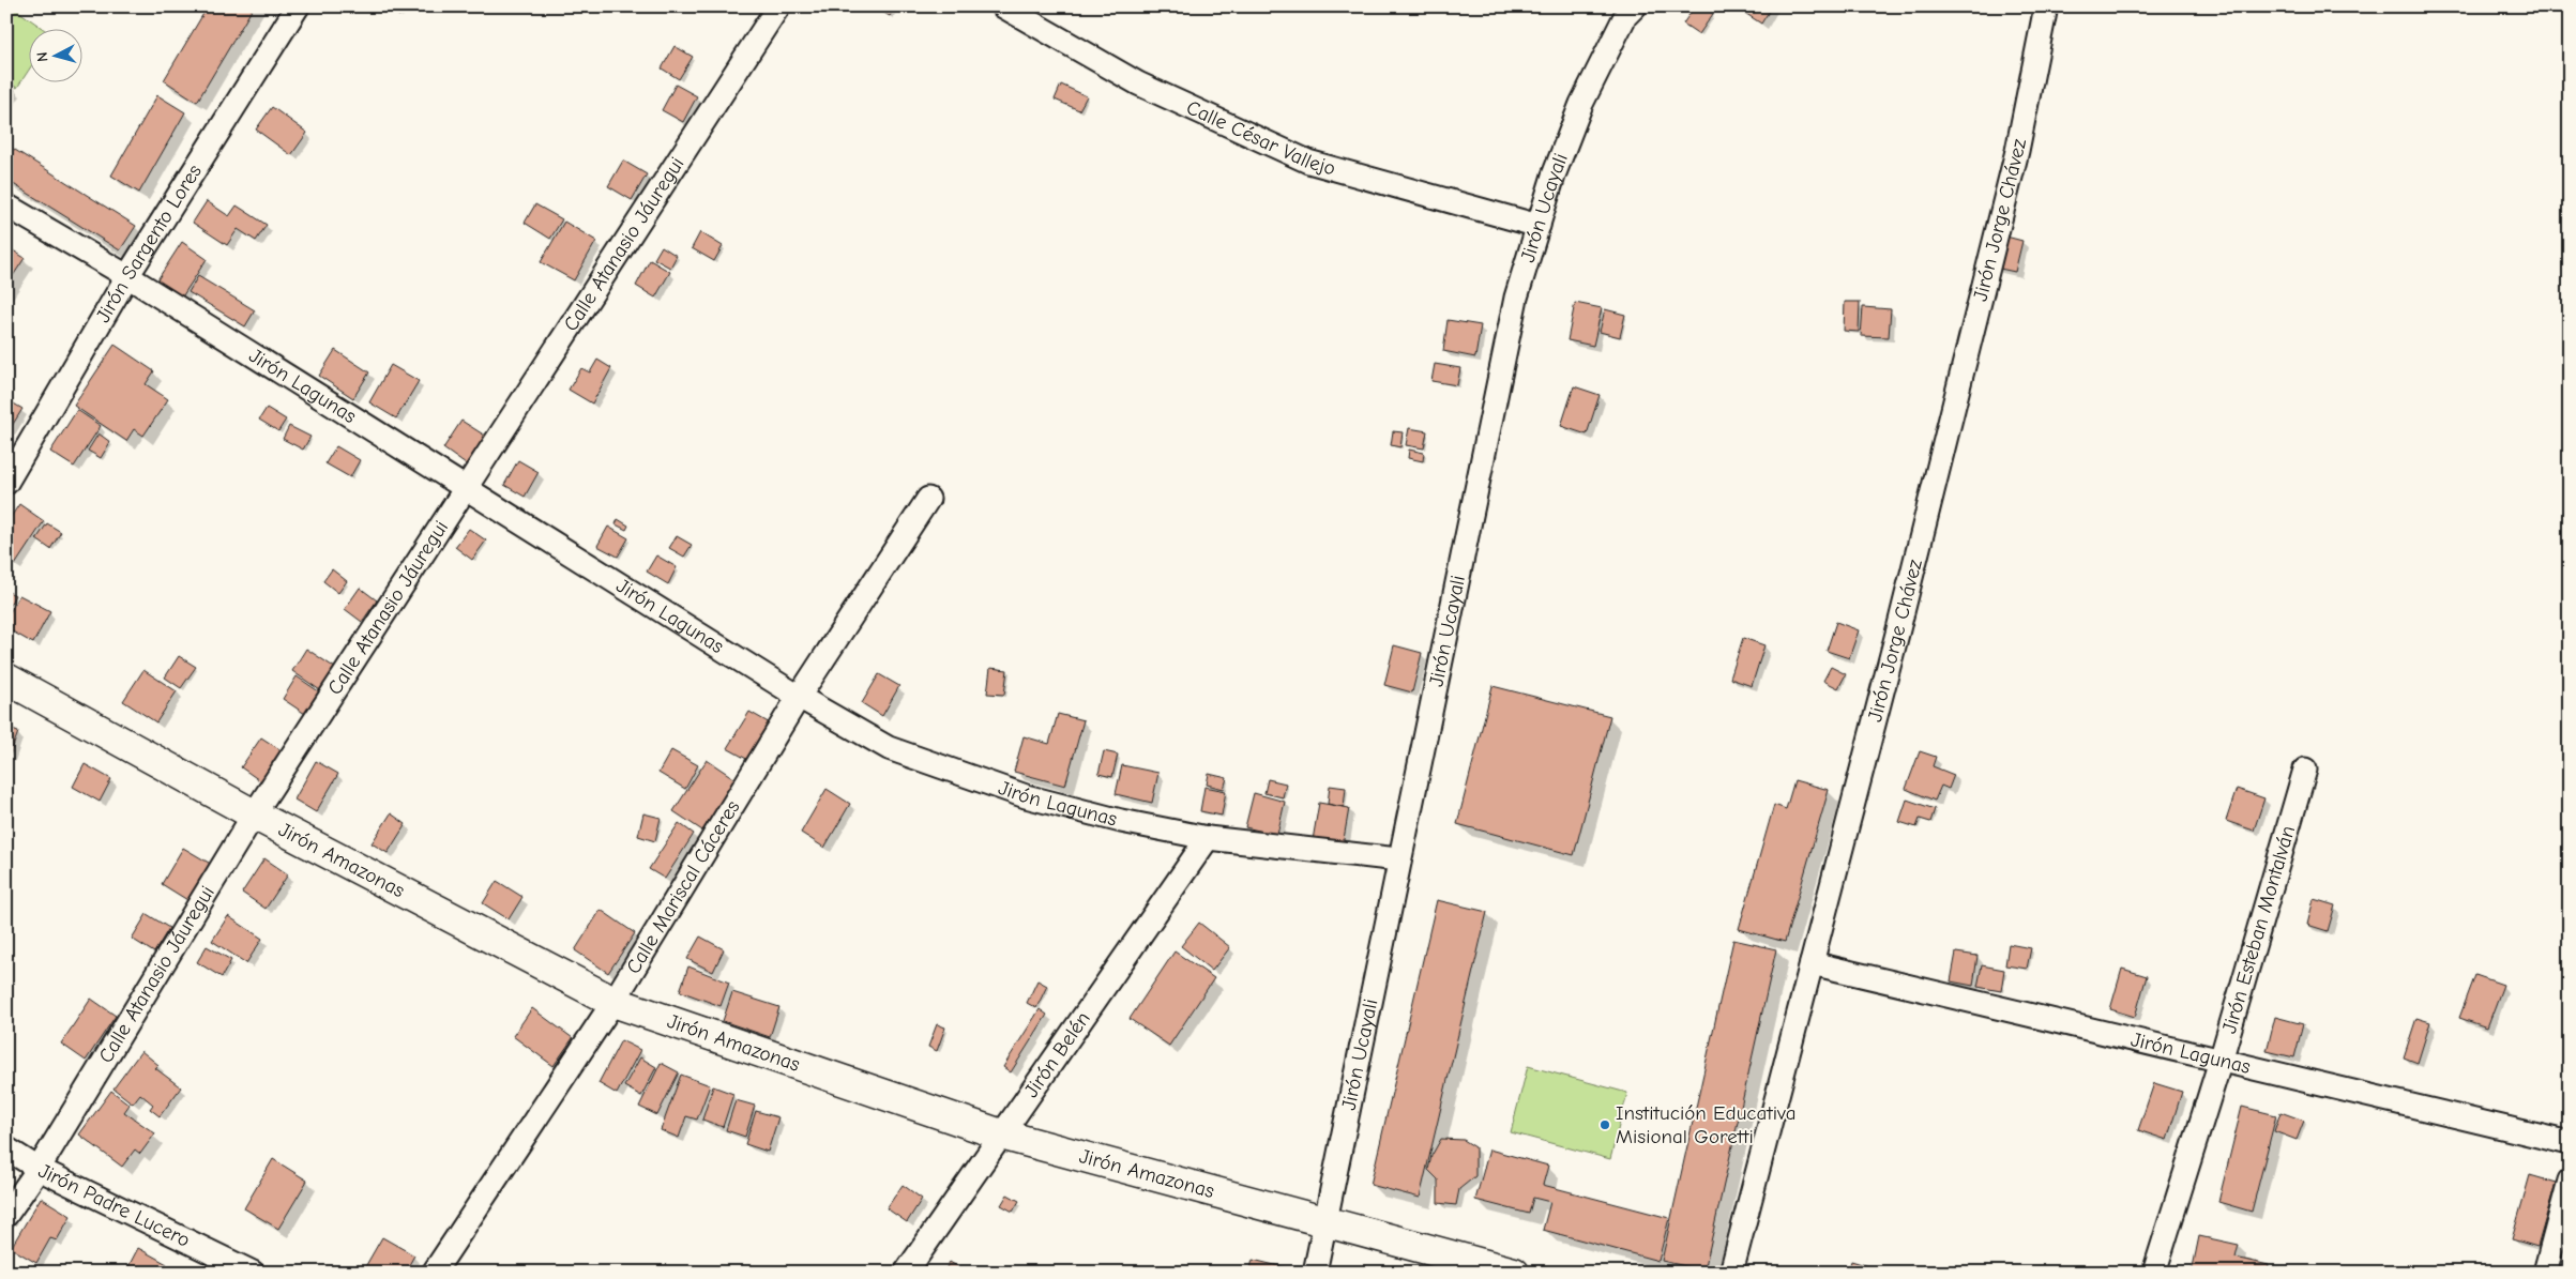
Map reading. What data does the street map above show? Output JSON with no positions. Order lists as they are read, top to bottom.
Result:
{
  "streets": {
    "street": [
      "Calle César Vallejo",
      "Jirón Ucayali",
      "Jirón Jorge Chávez",
      "Jirón Sargento Lores",
      "Calle Atanasio Jáuregui",
      "Jirón Lagunas",
      "Jirón Amazonas",
      "Calle Mariscal Cáceres",
      "Jirón Esteban Montalván",
      "Jirón Belén",
      "Jirón Padre Lucero"
    ]
  },
  "crossings": [
    ["Calle César Vallejo", "Jirón Ucayali"],
    ["Jirón Ucayali", "Jirón Lagunas"],
    ["Jirón Ucayali", "Jirón Amazonas"],
    ["Jirón Jorge Chávez", "Jirón Lagunas"],
    ["Jirón Sargento Lores", "Jirón Lagunas"],
    ["Calle Atanasio Jáuregui", "Jirón Lagunas"],
    ["Calle Atanasio Jáuregui", "Jirón Amazonas"],
    ["Calle Atanasio Jáuregui", "Jirón Padre Lucero"],
    ["Jirón Lagunas", "Calle Mariscal Cáceres"],
    ["Jirón Lagunas", "Jirón Esteban Montalván"],
    ["Jirón Lagunas", "Jirón Belén"],
    ["Jirón Amazonas", "Calle Mariscal Cáceres"],
    ["Jirón Amazonas", "Jirón Belén"]
  ],
  "places": ["Institución Educativa Misional Goretti"],
  "north": "left"
}
